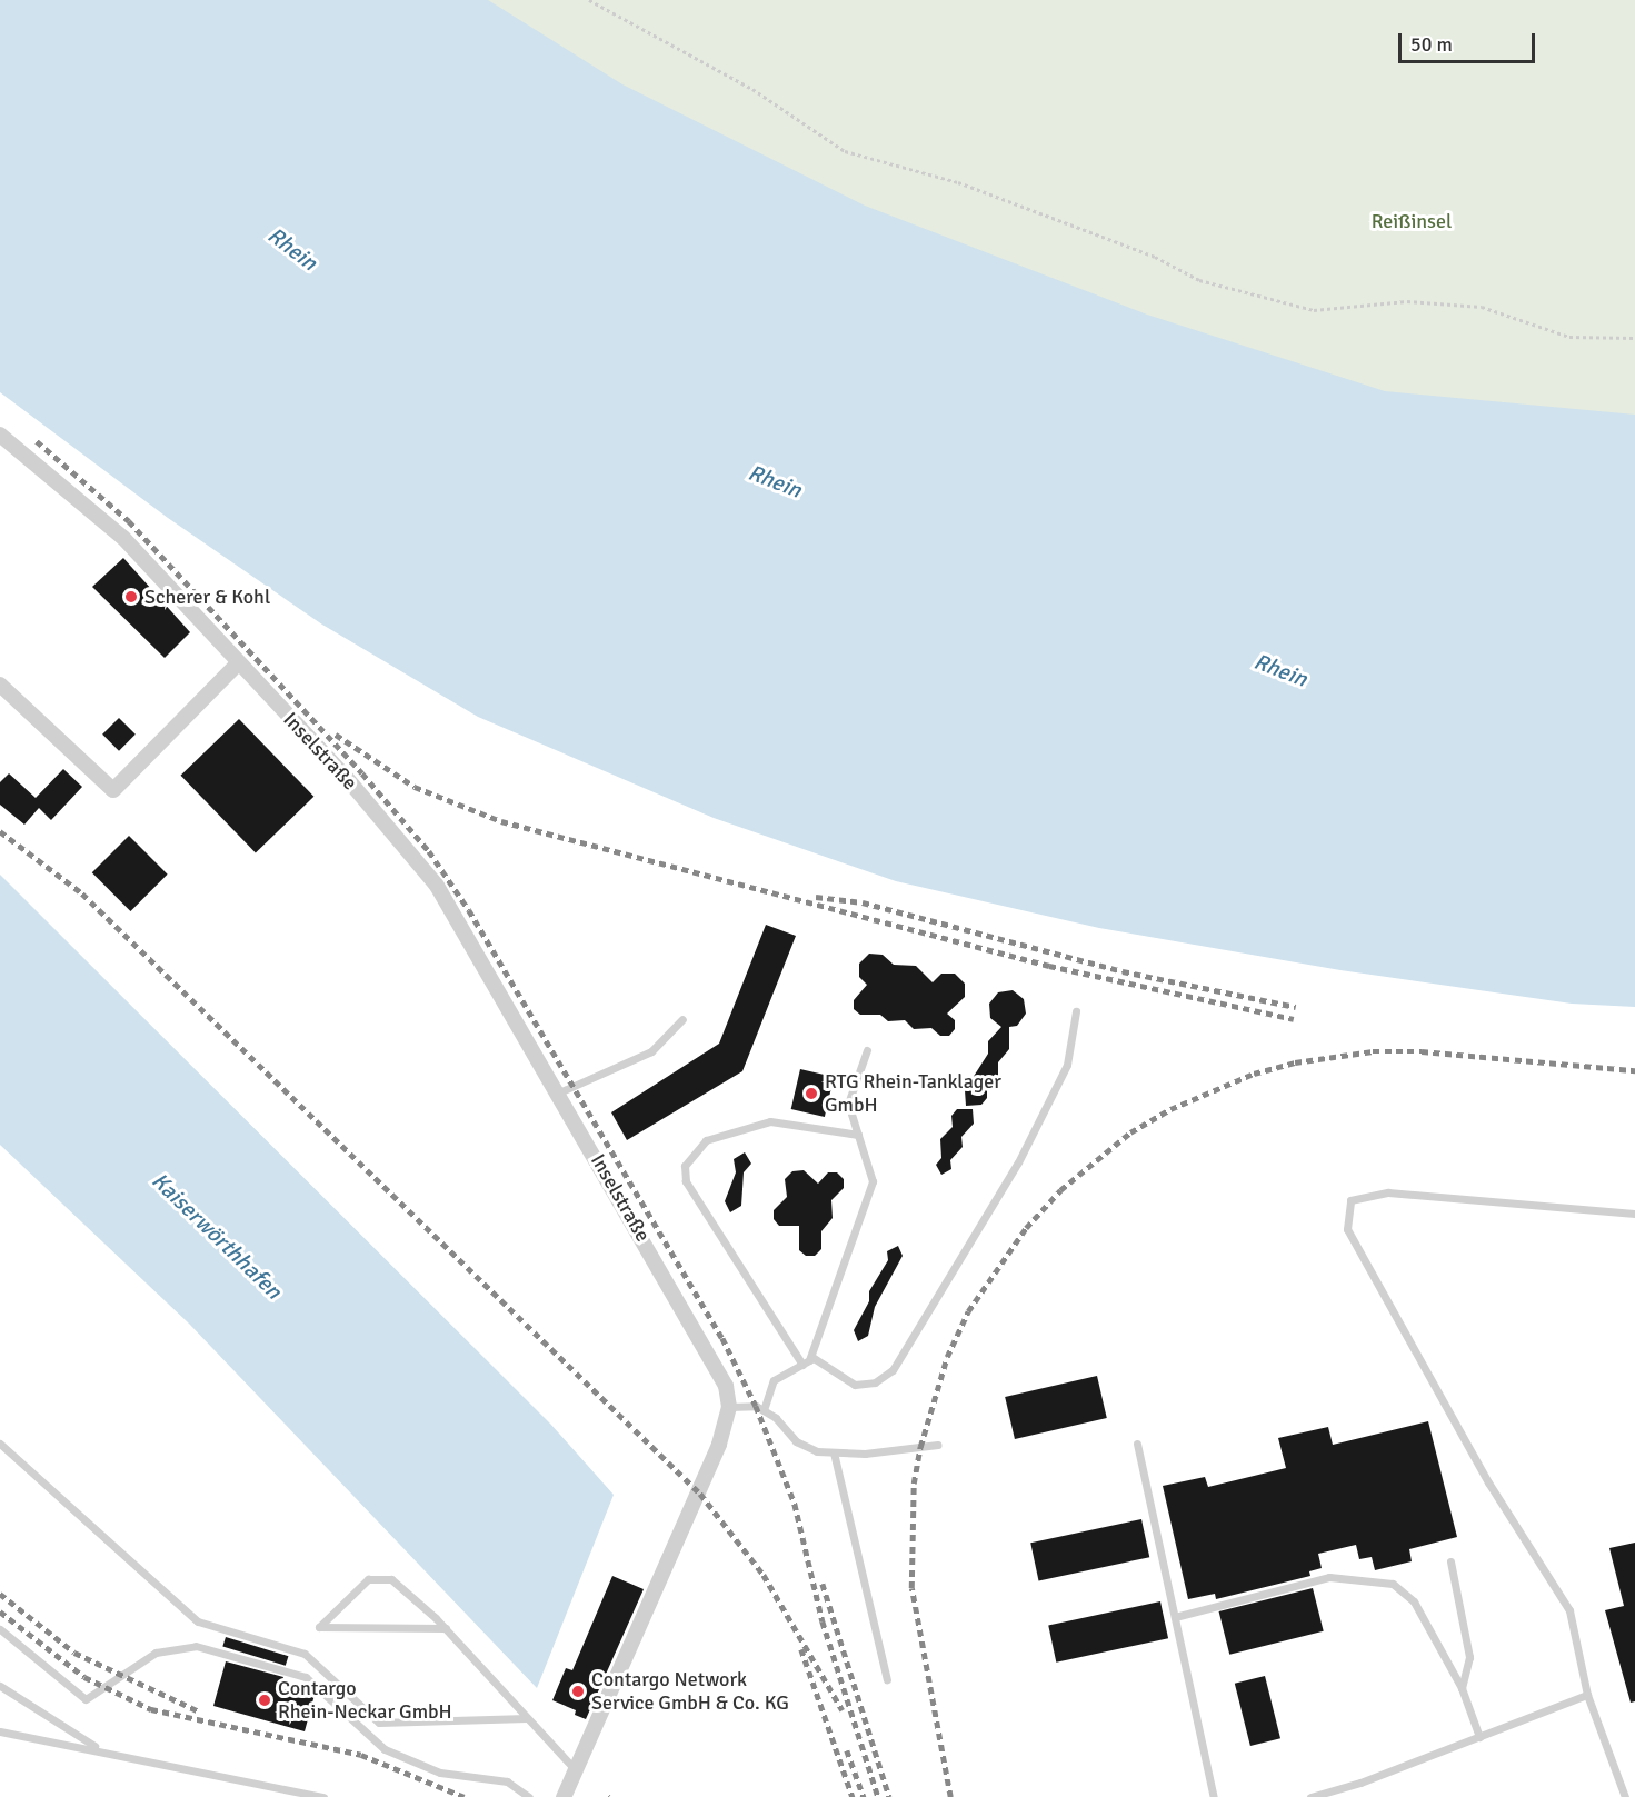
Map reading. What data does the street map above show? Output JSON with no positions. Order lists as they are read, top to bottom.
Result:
{
  "streets": {
    "street": ["Inselstraße"]
  },
  "water": ["Rhein", "Kaiserwörthhafen"],
  "parks": ["Reißinsel"],
  "places": [
    "Scherer & Kohl",
    "RTG Rhein-Tanklager GmbH",
    "Contargo Network Service GmbH & Co. KG",
    "Contargo Rhein-Neckar GmbH"
  ],
  "scale_bar": "50 m"
}
